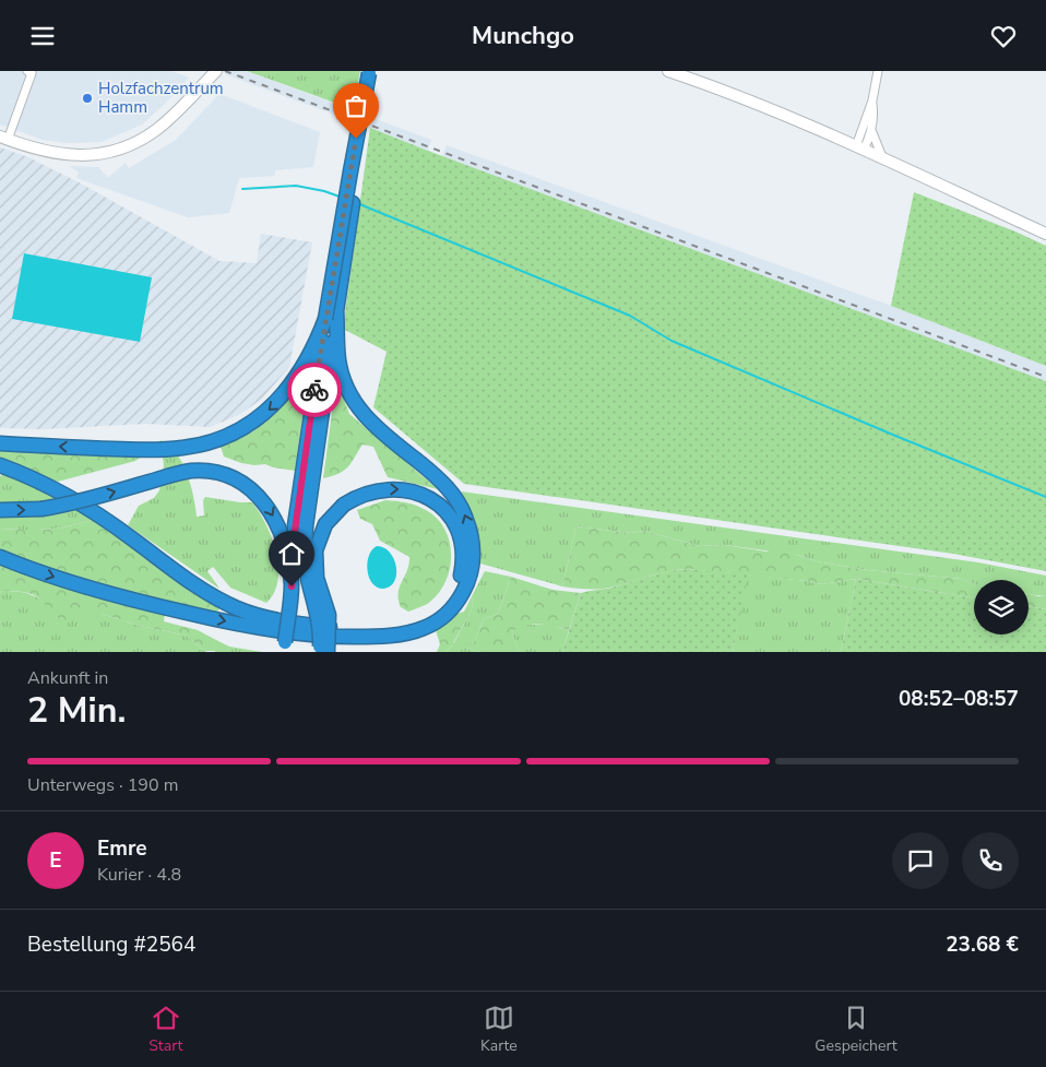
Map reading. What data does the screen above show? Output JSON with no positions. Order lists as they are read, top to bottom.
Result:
{
  "places": ["Holzfachzentrum Hamm"],
  "page": {
    "header": "Munchgo",
    "heading": ["2 Min.", "Ankunft in", "08:52–08:57"],
    "panel": [
      "Emre",
      "Kurier · 4.8",
      "Bestellung #2564",
      "23.68 €"
    ],
    "bar": "Unterwegs · 190 m",
    "round": "E",
    "tabs": ["Start", "Karte", "Gespeichert"]
  }
}
